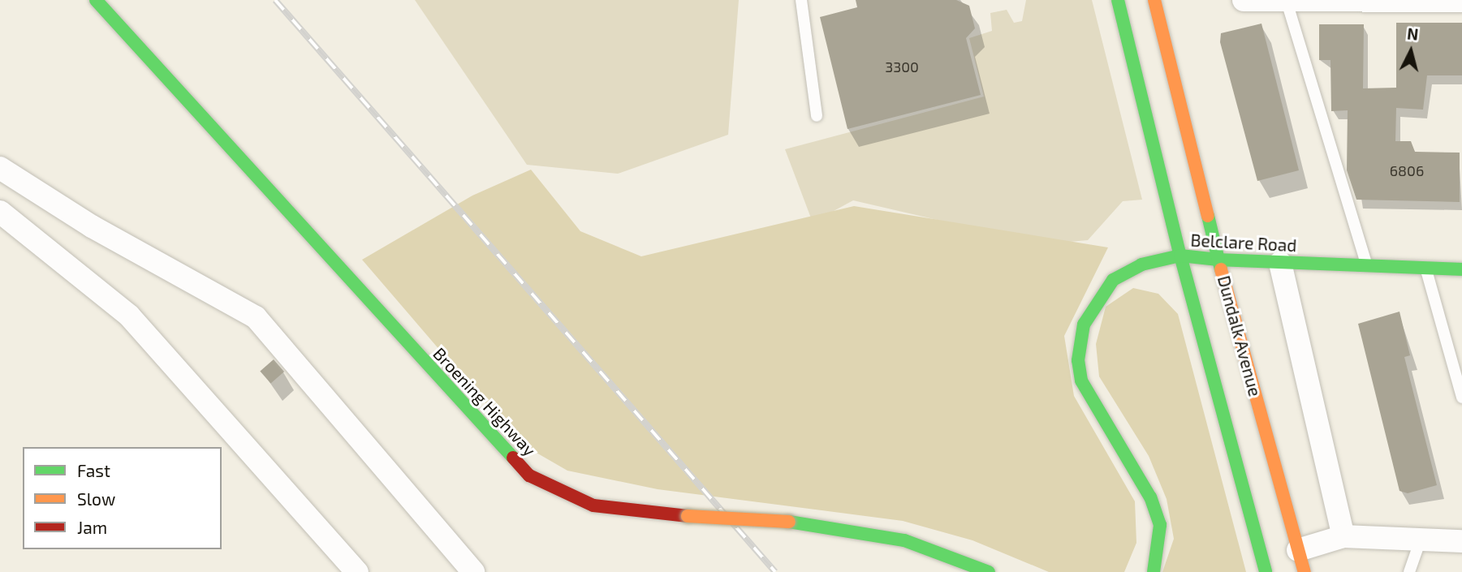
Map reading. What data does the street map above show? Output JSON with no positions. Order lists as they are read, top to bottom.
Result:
{
  "streets": {
    "main road": ["Belclare Road", "Dundalk Avenue", "Broening Highway"]
  },
  "crossings": [
    ["Belclare Road", "Dundalk Avenue"]
  ],
  "house_numbers": ["3300", "6806"],
  "legend": ["Fast", "Slow", "Jam"],
  "north": "top"
}
